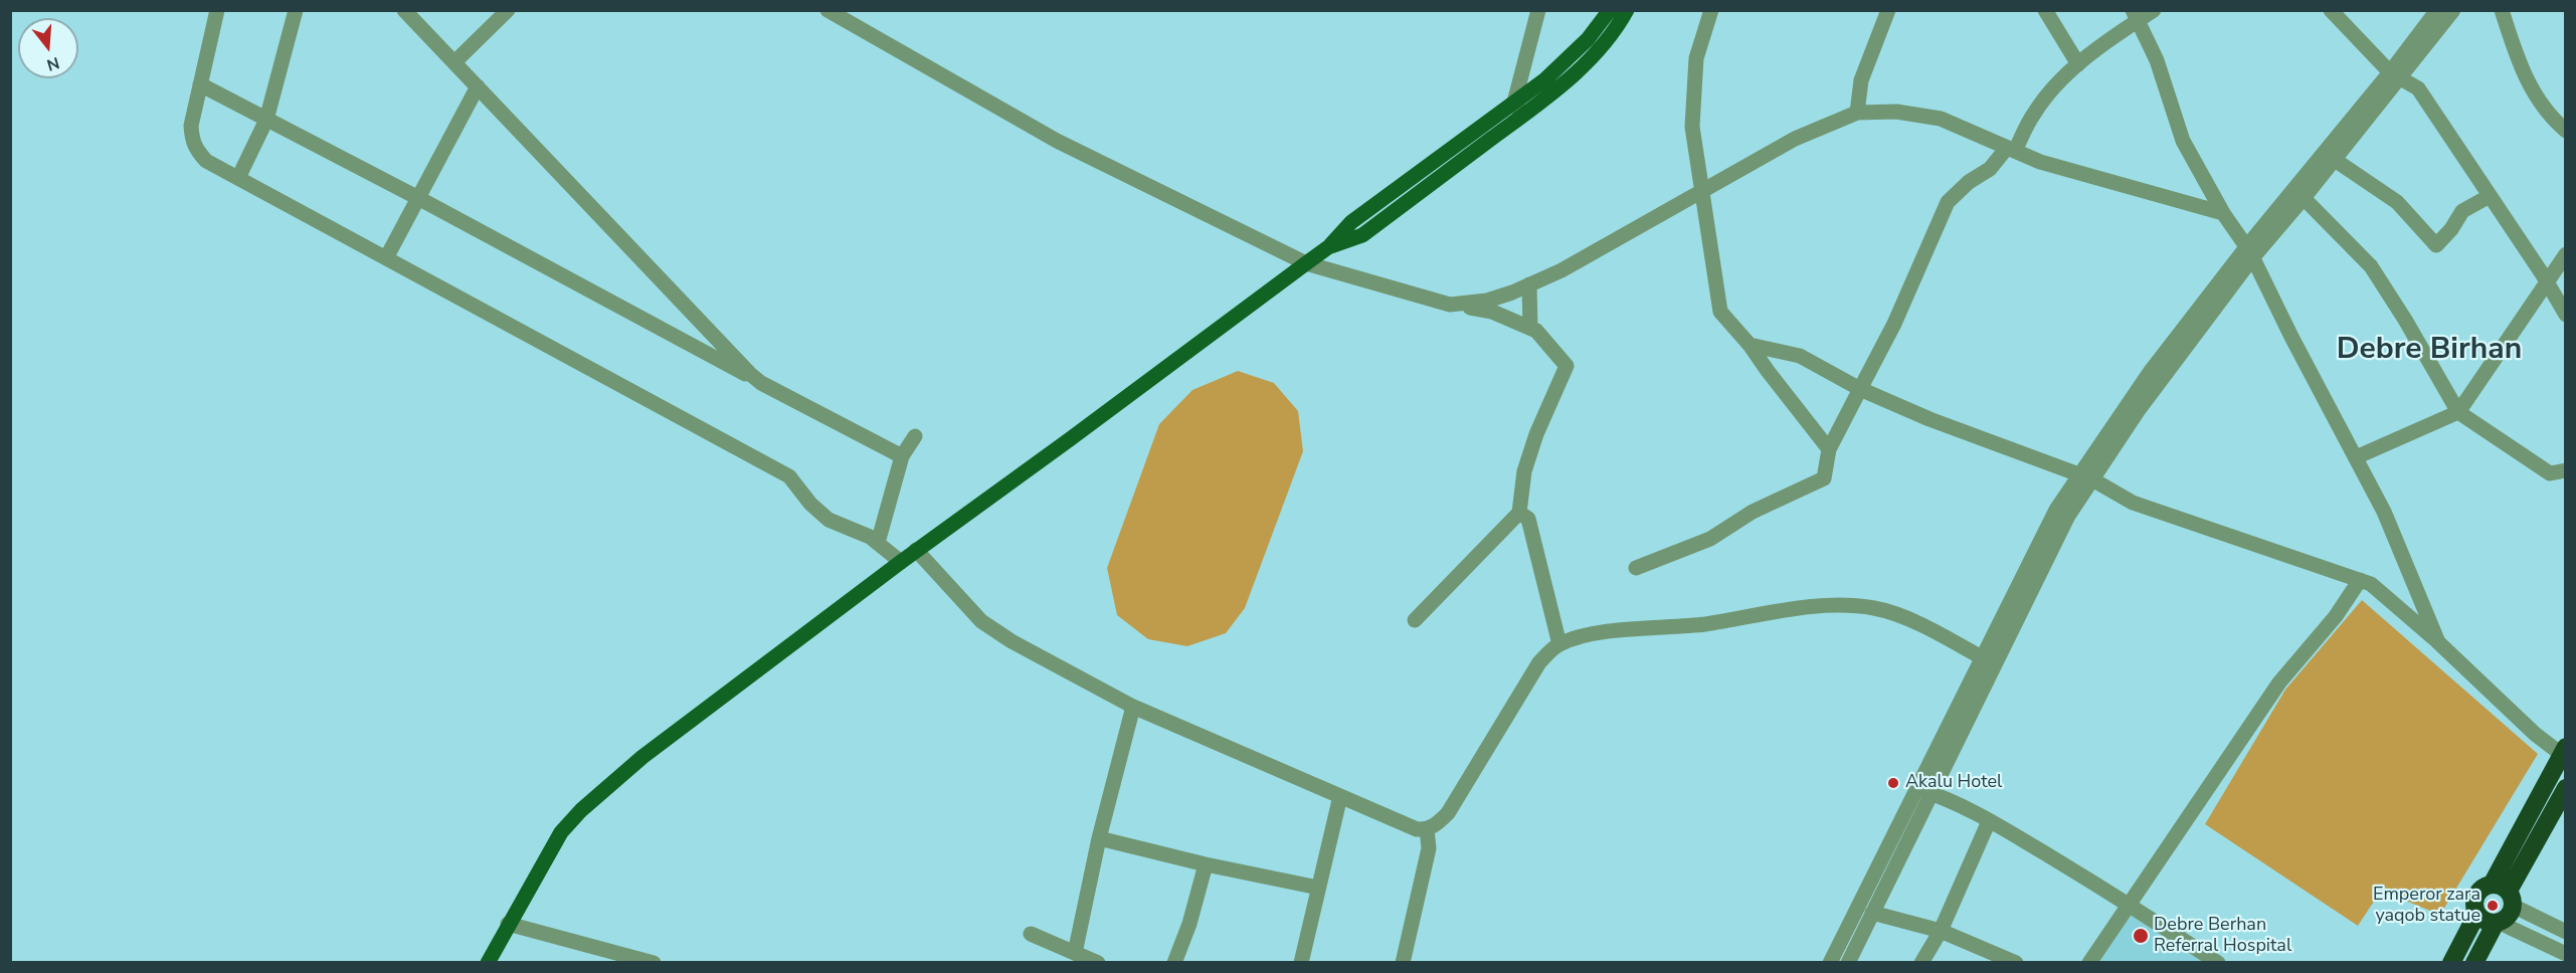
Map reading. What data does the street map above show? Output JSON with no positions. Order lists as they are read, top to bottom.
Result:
{
  "districts": ["Debre Birhan"],
  "places": ["Akalu Hotel", "Emperor zara yaqob statue", "Debre Berhan Referral Hospital"],
  "north": "bottom"
}
